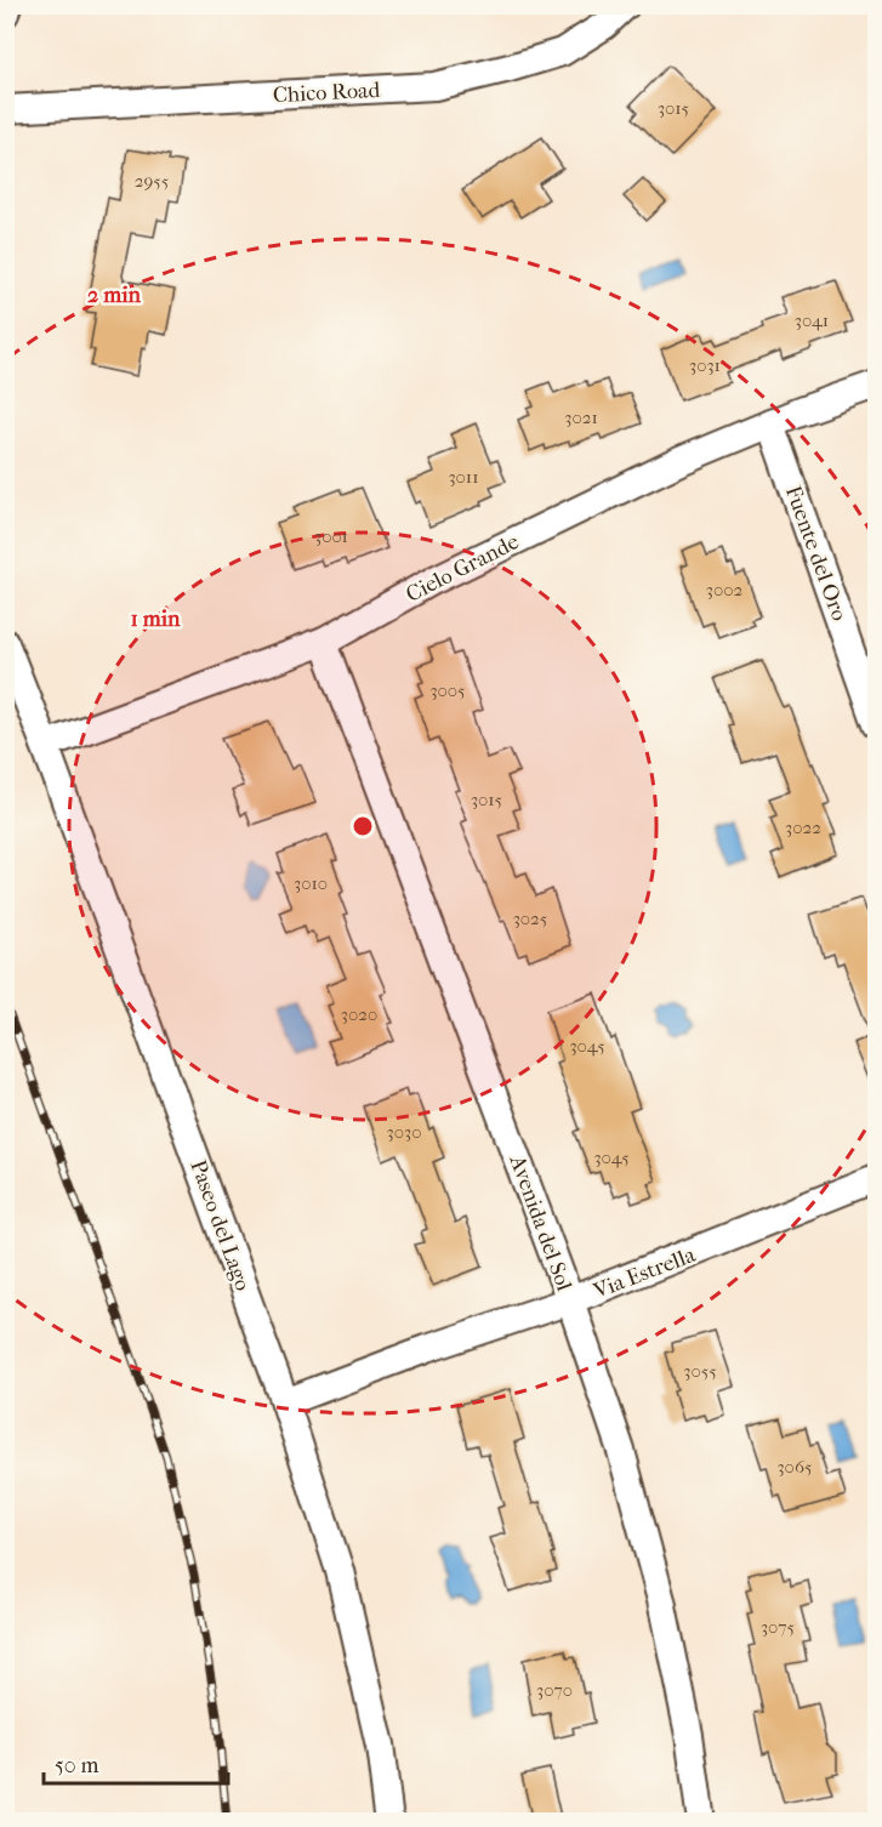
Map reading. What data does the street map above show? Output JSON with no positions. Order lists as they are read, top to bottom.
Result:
{
  "streets": {
    "street": [
      "Chico Road",
      "Fuente del Oro",
      "Cielo Grande",
      "Avenida del Sol",
      "Paseo del Lago",
      "Via Estrella"
    ]
  },
  "crossings": [
    ["Fuente del Oro", "Cielo Grande"],
    ["Cielo Grande", "Avenida del Sol"],
    ["Cielo Grande", "Paseo del Lago"],
    ["Avenida del Sol", "Via Estrella"],
    ["Paseo del Lago", "Via Estrella"]
  ],
  "house_numbers": [
    "3015",
    "2955",
    "3041",
    "3031",
    "3021",
    "3011",
    "3001",
    "3002",
    "3005",
    "3015",
    "3022",
    "3010",
    "3025",
    "3020",
    "3045",
    "3030",
    "3045",
    "3055",
    "3065",
    "3075",
    "3070"
  ],
  "scale_bar": "50 m",
  "rings": ["2 min", "1 min"]
}
